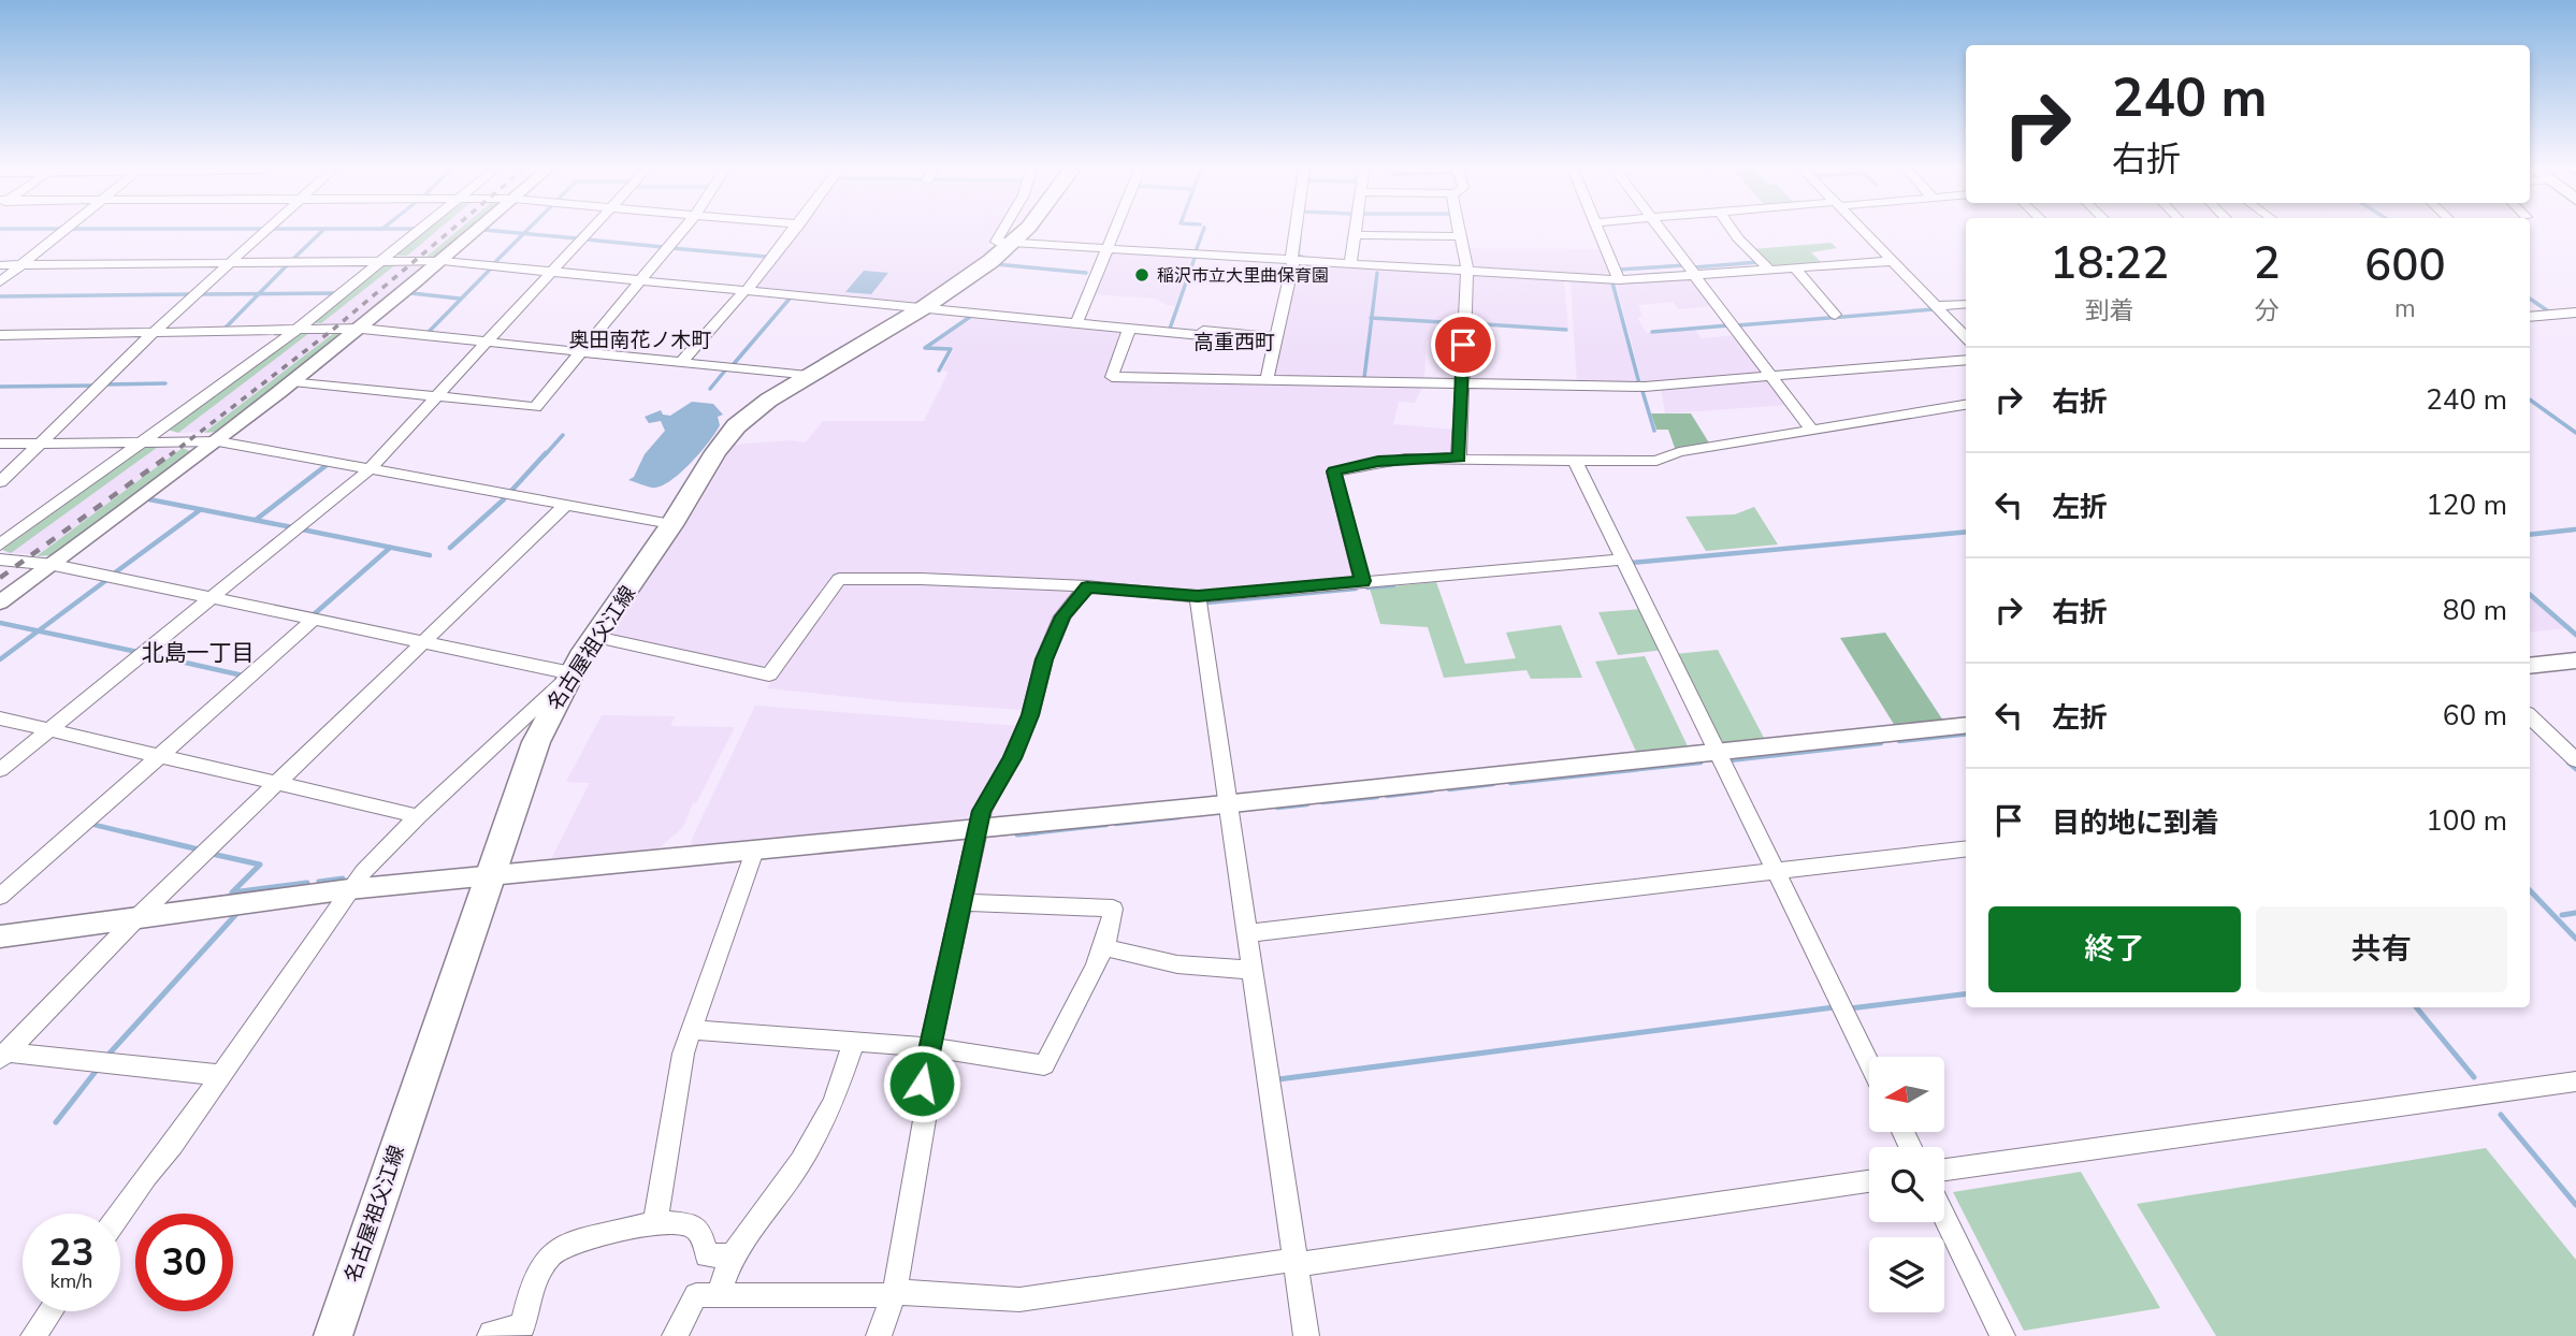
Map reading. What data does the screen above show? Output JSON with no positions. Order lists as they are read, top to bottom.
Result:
{
  "streets": {
    "main road": ["名古屋祖父江線"]
  },
  "districts": ["奥田南花ノ木町", "高重西町", "北島一丁目"],
  "places": ["稲沢市立大里曲保育園"],
  "north": "left",
  "page": {
    "turn": ["240 m", "右折"],
    "eta": [
      "18:22",
      "到着",
      "2",
      "分",
      "600",
      "m"
    ],
    "list": [
      {
        "name": "右折",
        "value": "240 m"
      },
      {
        "name": "左折",
        "value": "120 m"
      },
      {
        "name": "右折",
        "value": "80 m"
      },
      {
        "name": "左折",
        "value": "60 m"
      },
      {
        "name": "目的地に到着",
        "value": "100 m"
      }
    ],
    "buttons": ["終了", "共有"],
    "speed": "23 km/h",
    "limit": "30"
  }
}
